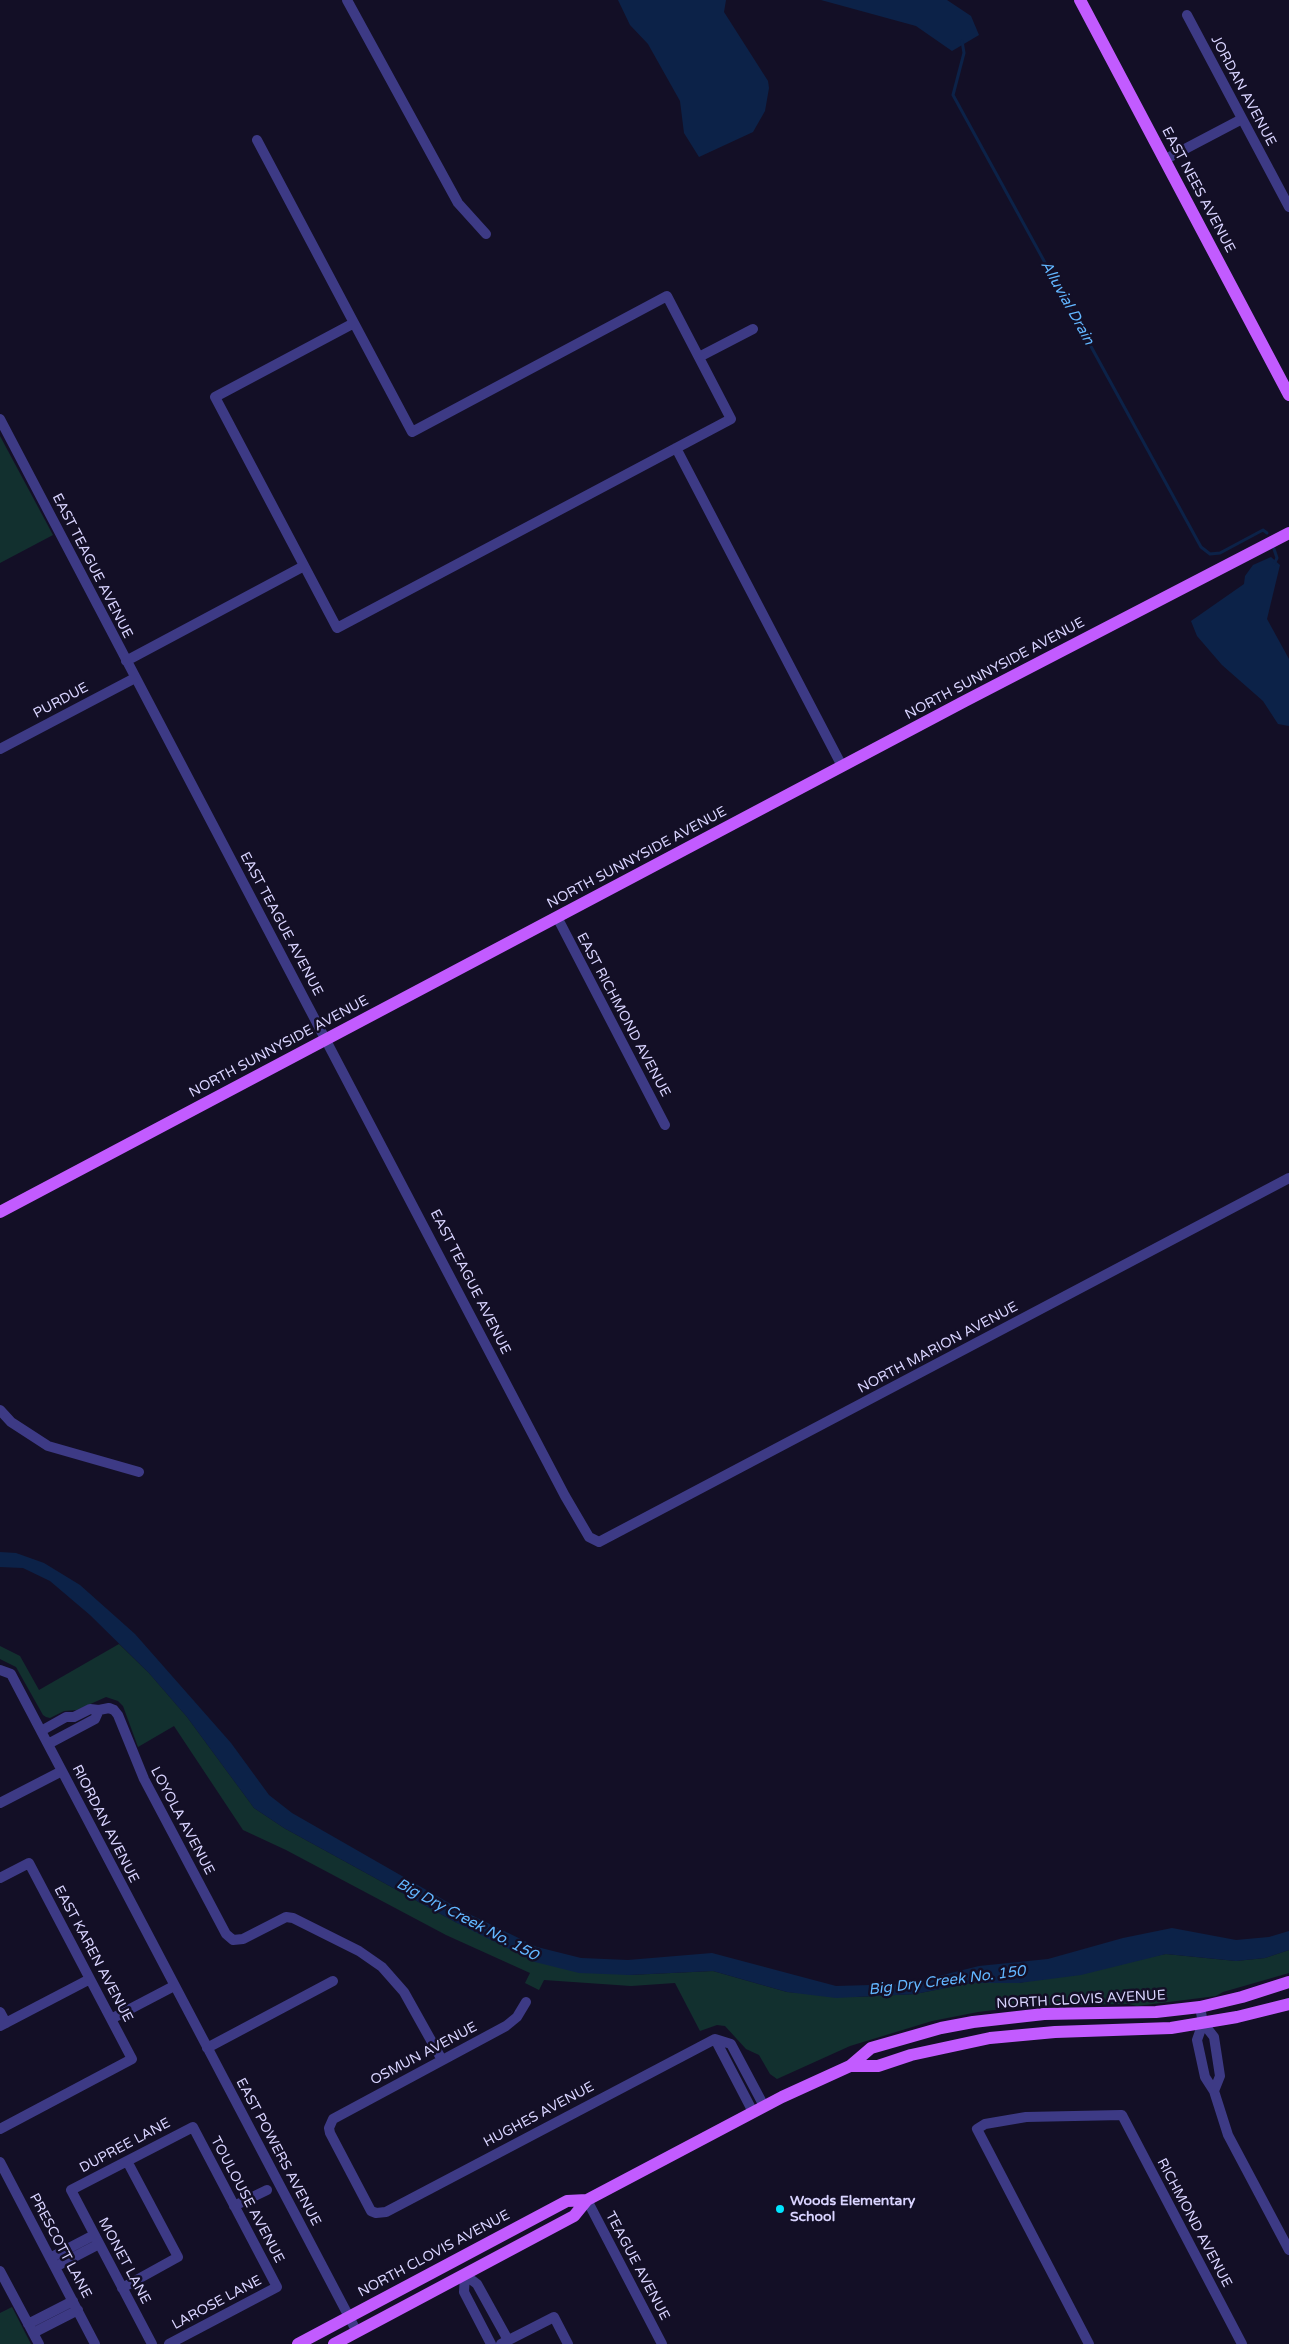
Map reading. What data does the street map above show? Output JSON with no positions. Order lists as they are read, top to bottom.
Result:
{
  "streets": {
    "main road": ["EAST NEES AVENUE", "NORTH SUNNYSIDE AVENUE", "NORTH CLOVIS AVENUE"],
    "street": [
      "JORDAN AVENUE",
      "EAST TEAGUE AVENUE",
      "PURDUE",
      "EAST RICHMOND AVENUE",
      "NORTH MARION AVENUE",
      "LOYOLA AVENUE",
      "RIORDAN AVENUE",
      "EAST KAREN AVENUE",
      "OSMUN AVENUE",
      "HUGHES AVENUE",
      "DUPREE LANE",
      "EAST POWERS AVENUE",
      "TOULOUSE AVENUE",
      "RICHMOND AVENUE",
      "PRESCOTT LANE",
      "MONET LANE",
      "TEAGUE AVENUE",
      "LAROSE LANE"
    ]
  },
  "crossings": [
    ["EAST TEAGUE AVENUE", "NORTH SUNNYSIDE AVENUE"],
    ["EAST TEAGUE AVENUE", "PURDUE"],
    ["EAST TEAGUE AVENUE", "NORTH MARION AVENUE"],
    ["NORTH SUNNYSIDE AVENUE", "EAST RICHMOND AVENUE"],
    ["LOYOLA AVENUE", "OSMUN AVENUE"],
    ["RIORDAN AVENUE", "EAST POWERS AVENUE"],
    ["NORTH CLOVIS AVENUE", "HUGHES AVENUE"],
    ["NORTH CLOVIS AVENUE", "EAST POWERS AVENUE"],
    ["NORTH CLOVIS AVENUE", "TEAGUE AVENUE"],
    ["OSMUN AVENUE", "HUGHES AVENUE"],
    ["DUPREE LANE", "TOULOUSE AVENUE"],
    ["DUPREE LANE", "MONET LANE"],
    ["TOULOUSE AVENUE", "LAROSE LANE"]
  ],
  "water": ["Alluvial Drain", "Big Dry Creek No. 150"],
  "places": ["Woods Elementary School"]
}
